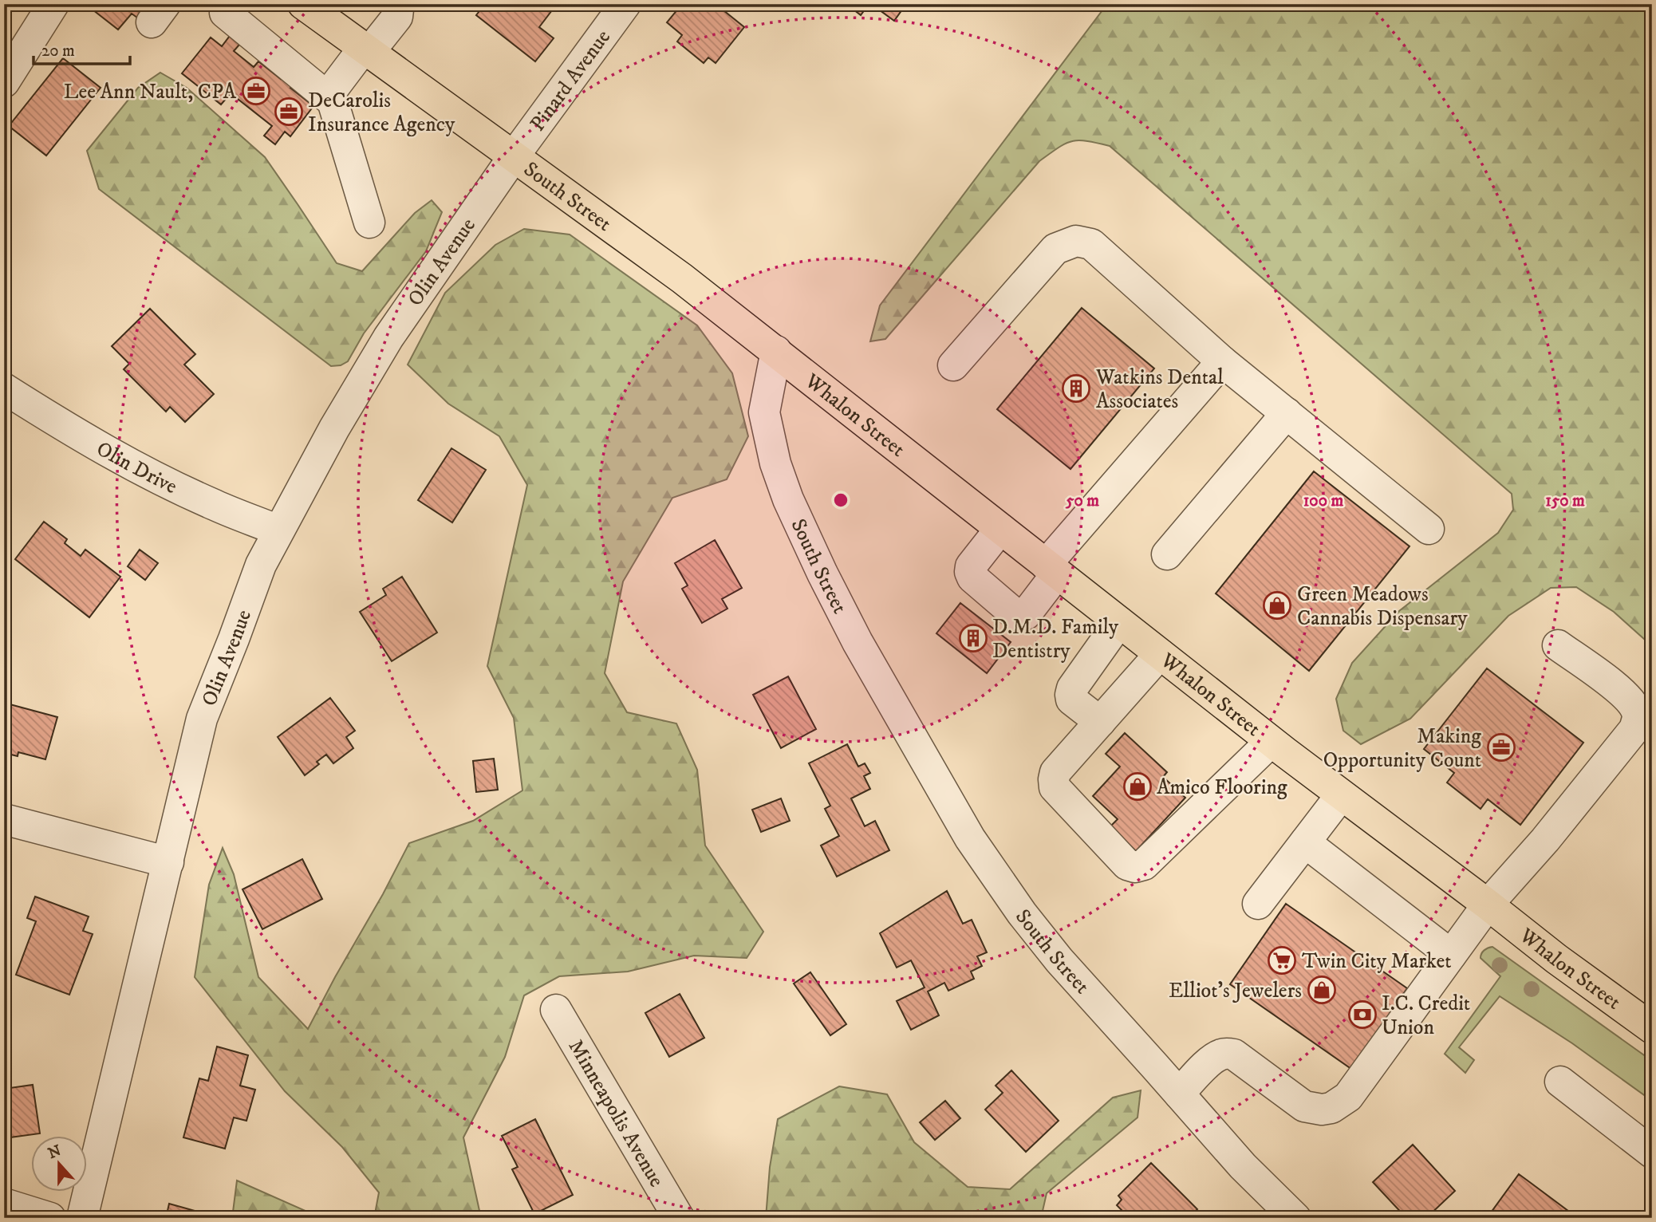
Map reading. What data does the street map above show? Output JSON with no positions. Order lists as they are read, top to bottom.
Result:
{
  "streets": {
    "main road": ["South Street", "Whalon Street"],
    "street": [
      "Pinard Avenue",
      "Olin Avenue",
      "Olin Drive",
      "Minneapolis Avenue"
    ]
  },
  "crossings": [
    ["Pinard Avenue", "South Street"],
    ["Pinard Avenue", "Olin Avenue"],
    ["South Street", "Olin Avenue"],
    ["South Street", "Whalon Street"],
    ["Olin Avenue", "Olin Drive"]
  ],
  "places": {
    "office": ["Lee Ann Nault, CPA", "DeCarolis Insurance Agency", "Making Opportunity Count"],
    "building": ["Watkins Dental Associates", "D.M.D. Family Dentistry"],
    "shop": ["Green Meadows Cannabis Dispensary", "Amico Flooring", "Elliot's Jewelers"],
    "supermarket": ["Twin City Market"],
    "bank": ["I.C. Credit Union"]
  },
  "scale_bar": "20 m",
  "north": "top",
  "rings": ["50 m", "100 m", "150 m"]
}
